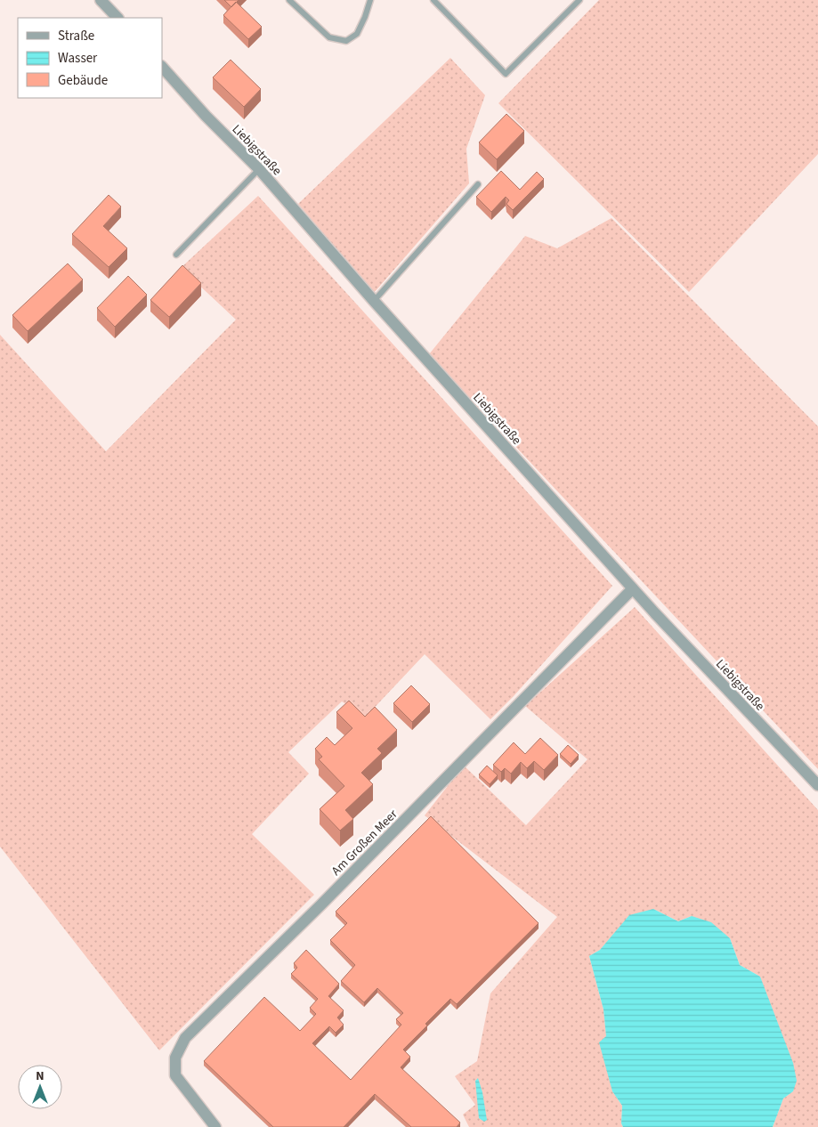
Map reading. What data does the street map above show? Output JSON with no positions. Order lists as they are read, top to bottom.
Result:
{
  "streets": {
    "street": ["Liebigstraße", "Am Großen Meer"]
  },
  "crossings": [
    ["Liebigstraße", "Am Großen Meer"]
  ],
  "legend": ["Straße", "Wasser", "Gebäude"],
  "north": "top"
}
